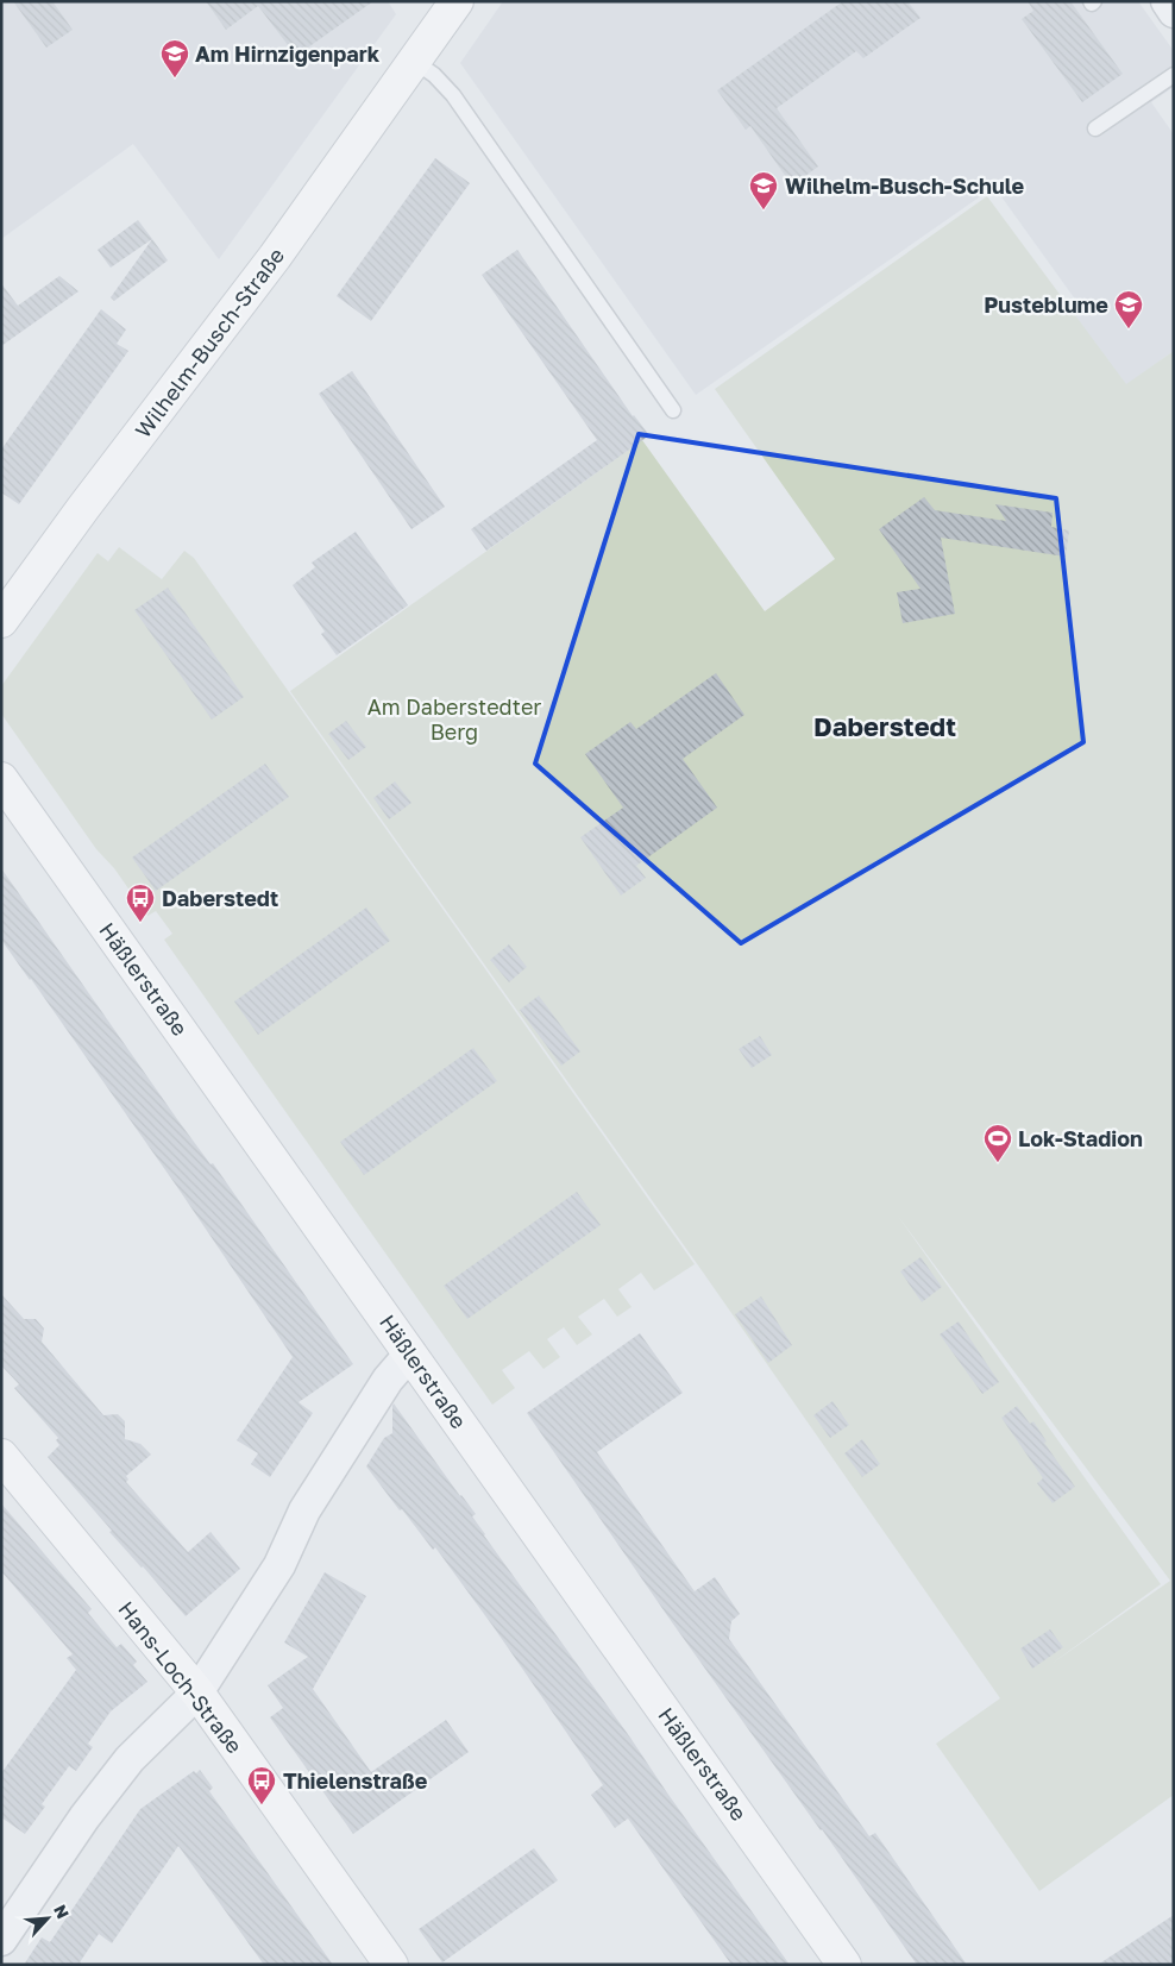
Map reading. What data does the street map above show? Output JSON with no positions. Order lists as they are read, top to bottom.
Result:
{
  "streets": {
    "street": ["Wilhelm-Busch-Straße", "Häßlerstraße", "Hans-Loch-Straße"]
  },
  "districts": ["Daberstedt"],
  "parks": ["Am Daberstedter Berg"],
  "places": {
    "school or university": ["Am Hirnzigenpark", "Wilhelm-Busch-Schule", "Pusteblume"],
    "bus stop": ["Daberstedt", "Thielenstraße"],
    "sports": ["Lok-Stadion"]
  },
  "north": "top right"
}
